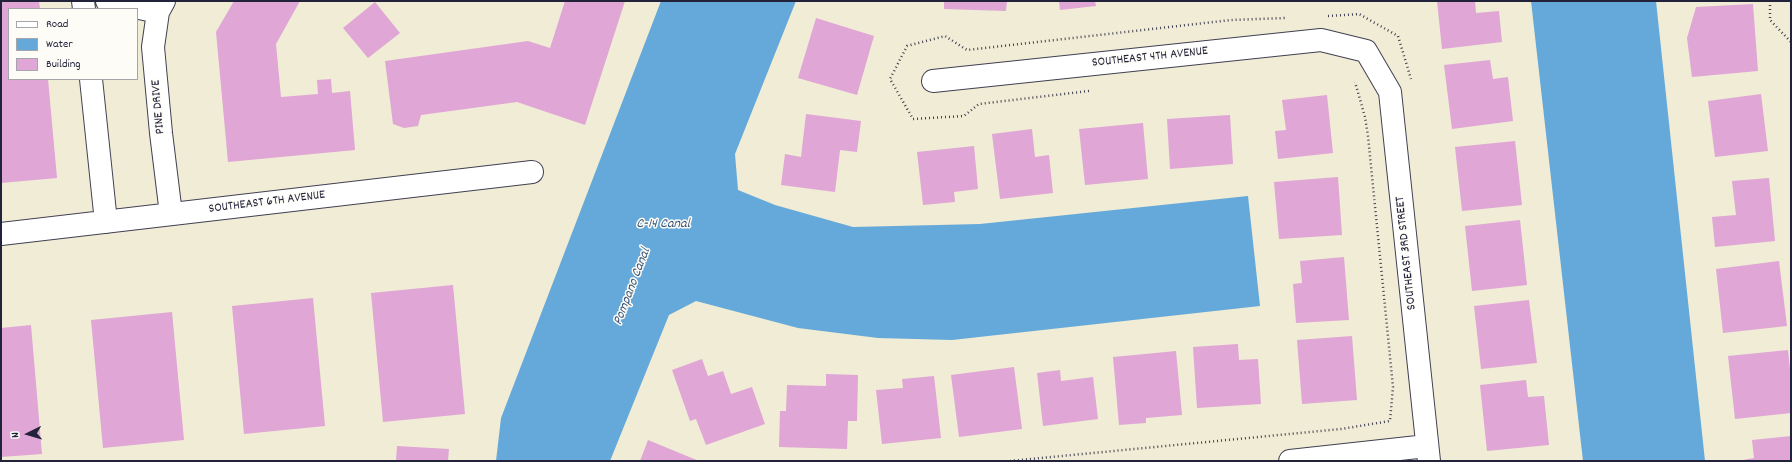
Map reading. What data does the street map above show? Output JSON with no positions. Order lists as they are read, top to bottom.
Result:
{
  "streets": {
    "street": [
      "SOUTHEAST 4TH AVENUE",
      "PINE DRIVE",
      "SOUTHEAST 6TH AVENUE",
      "SOUTHEAST 3RD STREET"
    ]
  },
  "crossings": [
    ["SOUTHEAST 4TH AVENUE", "SOUTHEAST 3RD STREET"],
    ["PINE DRIVE", "SOUTHEAST 6TH AVENUE"]
  ],
  "water": ["C-14 Canal", "Pompano Canal"],
  "legend": ["Road", "Water", "Building"],
  "north": "left"
}
